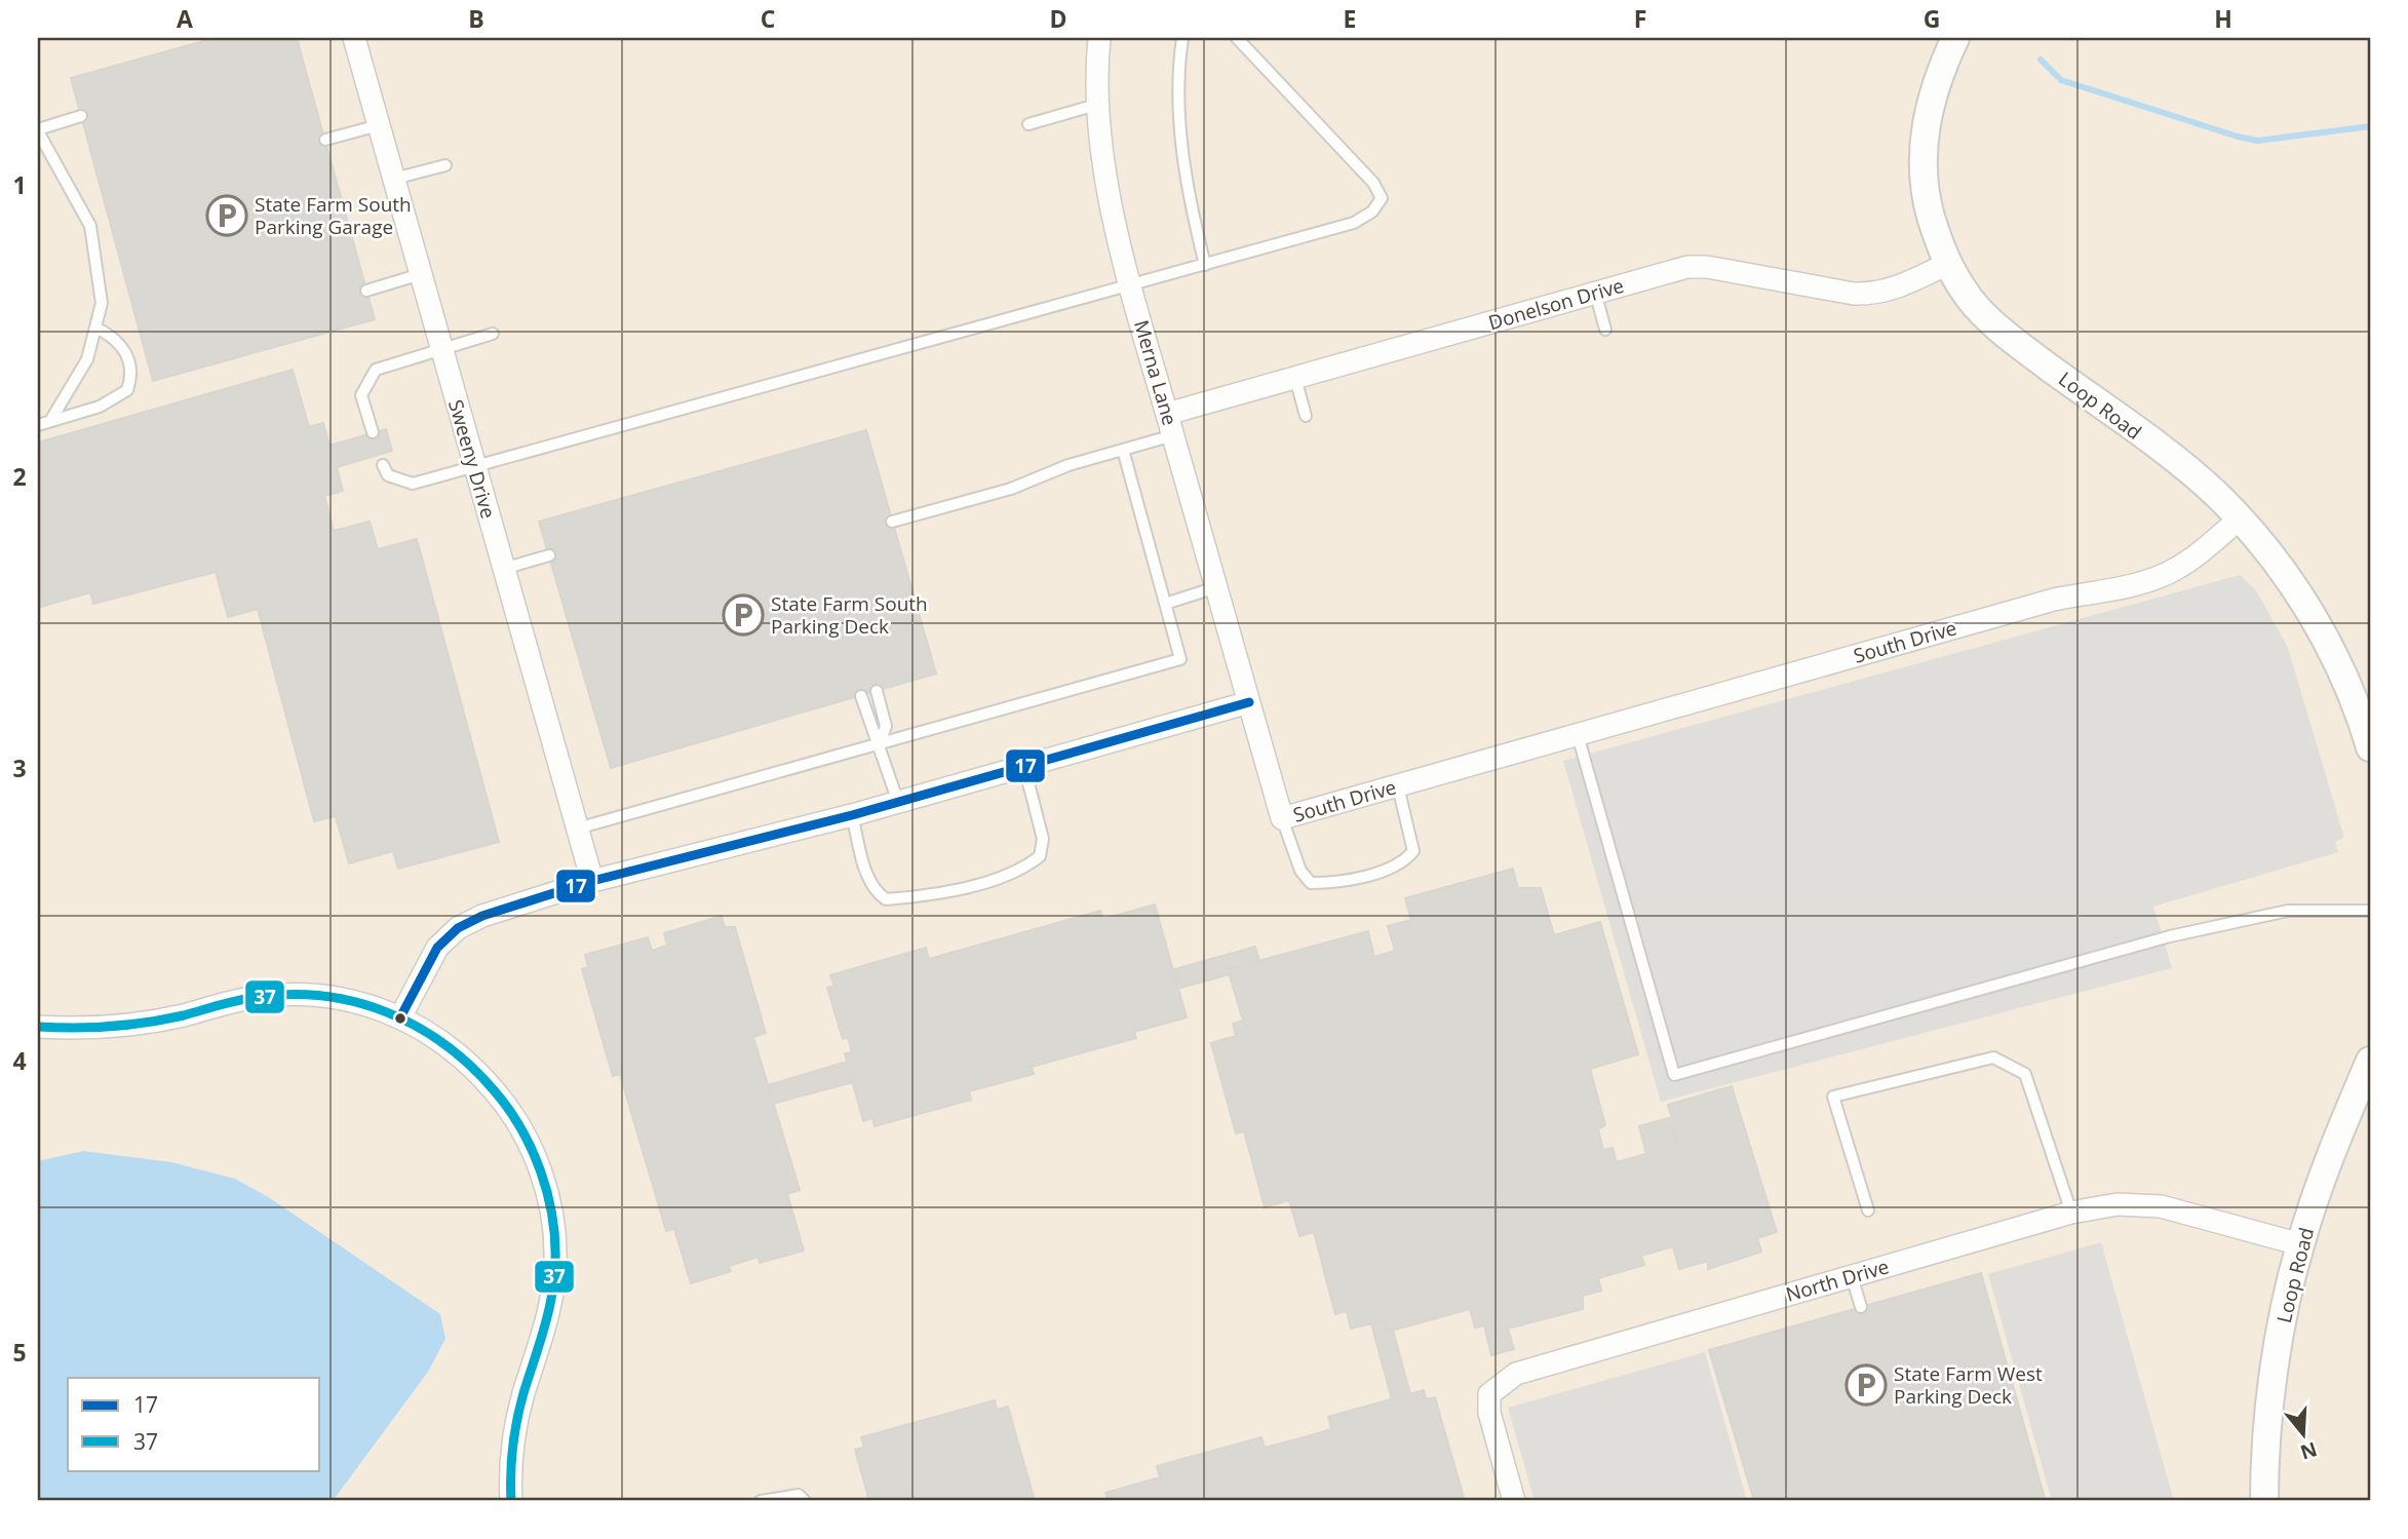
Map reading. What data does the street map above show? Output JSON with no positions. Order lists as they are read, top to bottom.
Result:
{
  "streets": {
    "street": [
      "Donelson Drive",
      "Merna Lane",
      "Loop Road",
      "Sweeny Drive",
      "South Drive",
      "North Drive"
    ]
  },
  "crossings": [
    ["Donelson Drive", "Merna Lane"],
    ["Donelson Drive", "Loop Road"],
    ["Merna Lane", "South Drive"],
    ["Loop Road", "South Drive"],
    ["Loop Road", "North Drive"]
  ],
  "places": {
    "parking": ["State Farm South Parking Garage", "State Farm South Parking Deck", "State Farm West Parking Deck"]
  },
  "lines": ["transit line 17", "transit line 37"],
  "legend": ["17", "37"],
  "north": "bottom",
  "grid": {
    "columns": [
      "A",
      "B",
      "C",
      "D",
      "E",
      "F",
      "G",
      "H"
    ],
    "rows": [
      "1",
      "2",
      "3",
      "4",
      "5"
    ]
  }
}
